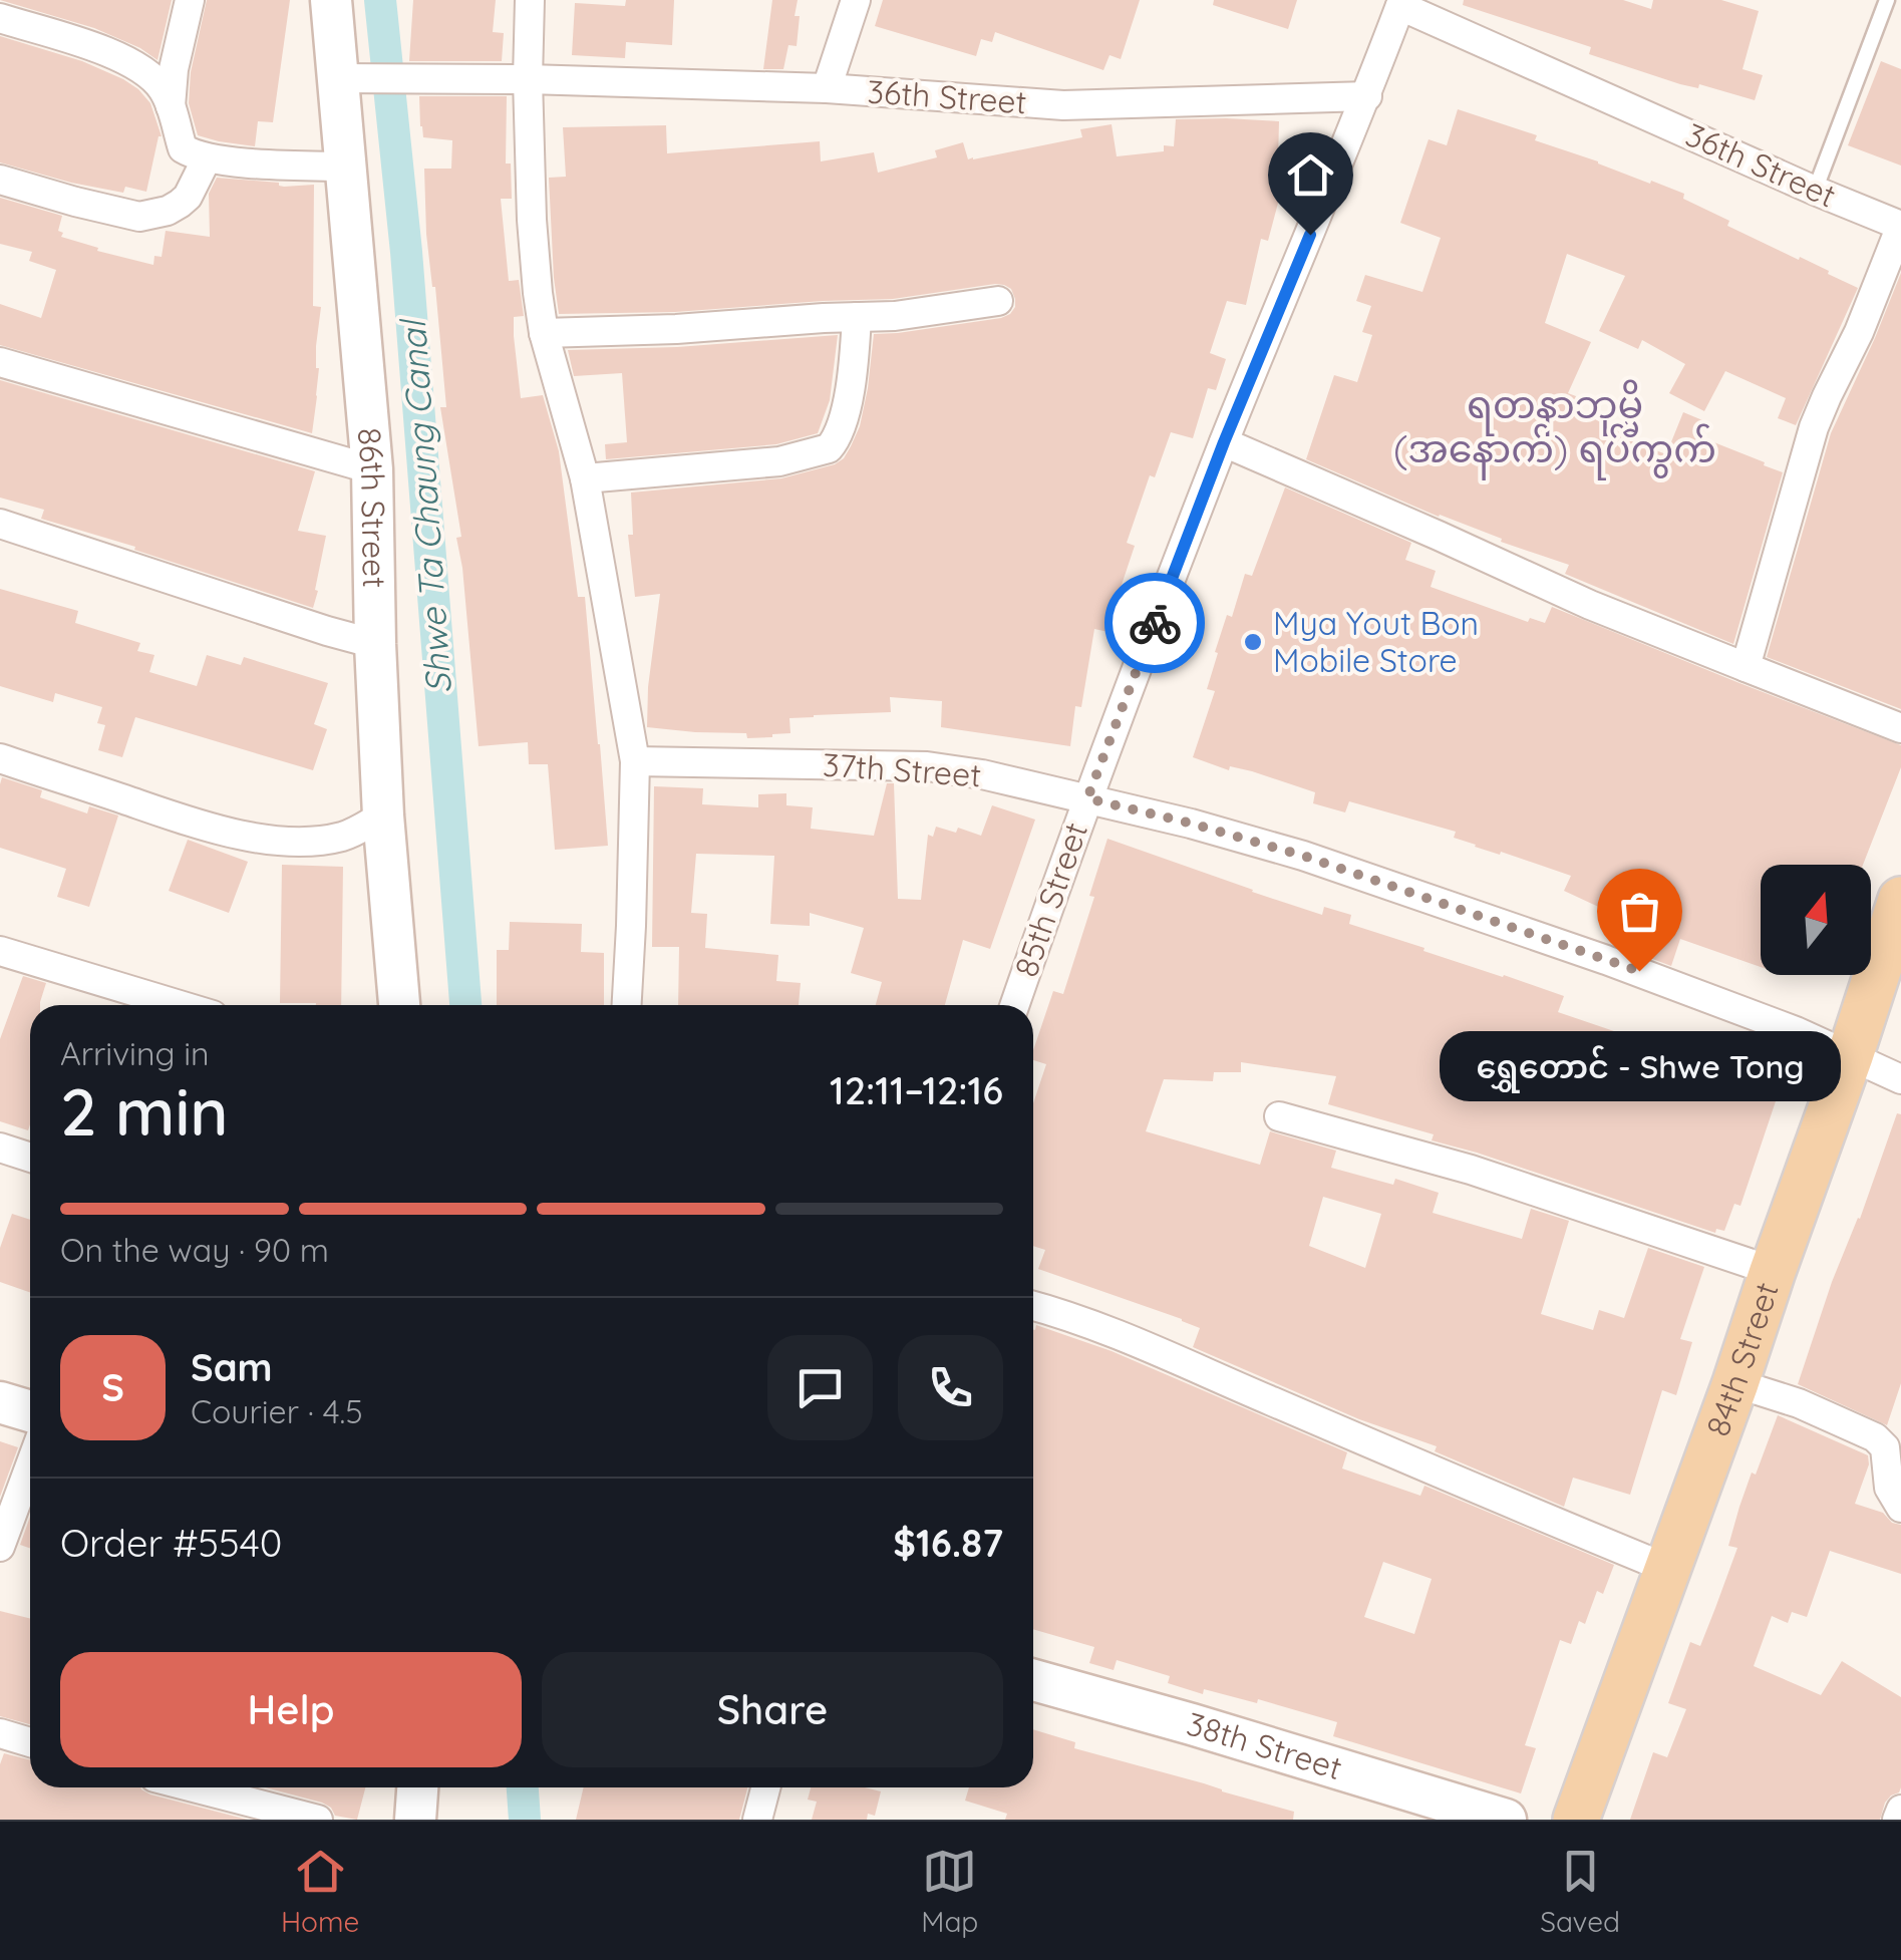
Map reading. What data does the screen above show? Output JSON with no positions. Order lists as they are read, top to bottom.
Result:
{
  "streets": {
    "main road": ["86th Street", "84th Street", "38th Street"],
    "street": ["36th Street", "37th Street", "85th Street"]
  },
  "crossings": [
    ["36th Street", "86th Street"],
    ["36th Street", "85th Street"],
    ["37th Street", "85th Street"],
    ["37th Street", "84th Street"]
  ],
  "districts": ["ရတနာဘုမ္မိ (အနောက်) ရပ်ကွက်"],
  "water": ["Shwe Ta Chaung Canal"],
  "places": ["Mya Yout Bon Mobile Store", "ရွှေတောင် - Shwe Tong"],
  "north": "top",
  "page": {
    "heading": ["2 min", "Arriving in", "12:11–12:16"],
    "panel": [
      "Sam",
      "Courier · 4.5",
      "Order #5540",
      "$16.87"
    ],
    "bubble": "ရွှေတောင် - Shwe Tong",
    "bar": "On the way · 90 m",
    "round": "S",
    "buttons": ["Help", "Share"],
    "tabs": ["Home", "Map", "Saved"]
  }
}
